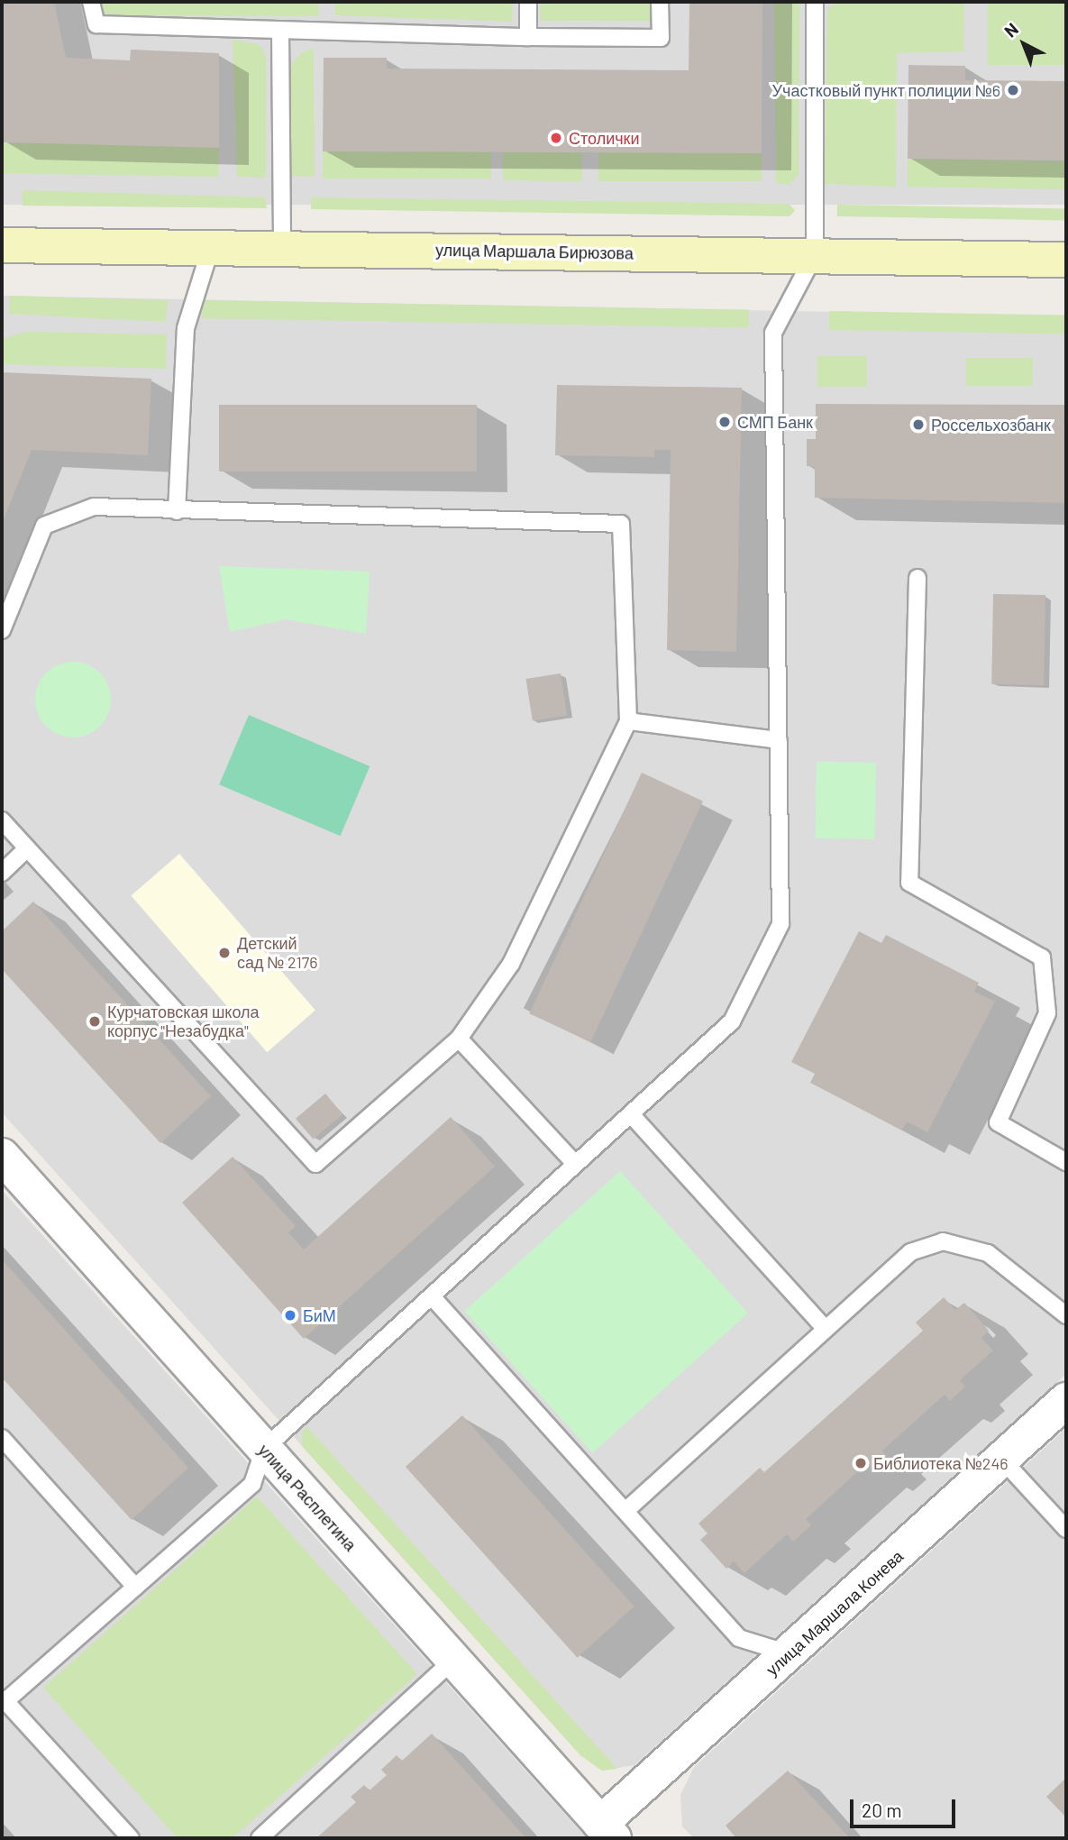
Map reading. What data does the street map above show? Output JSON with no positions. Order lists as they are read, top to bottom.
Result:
{
  "streets": {
    "main road": ["улица Маршала Бирюзова"],
    "street": ["улица Расплетина", "улица Маршала Конева"]
  },
  "crossings": [
    ["улица Расплетина", "улица Маршала Конева"]
  ],
  "places": [
    "Участковый пункт полиции №6",
    "Столички",
    "СМП Банк",
    "Россельхозбанк",
    "Детский сад № 2176",
    "Курчатовская школа корпус \"Незабудка\"",
    "БиМ",
    "Библиотека №246"
  ],
  "scale_bar": "20 m",
  "north": "top left"
}
